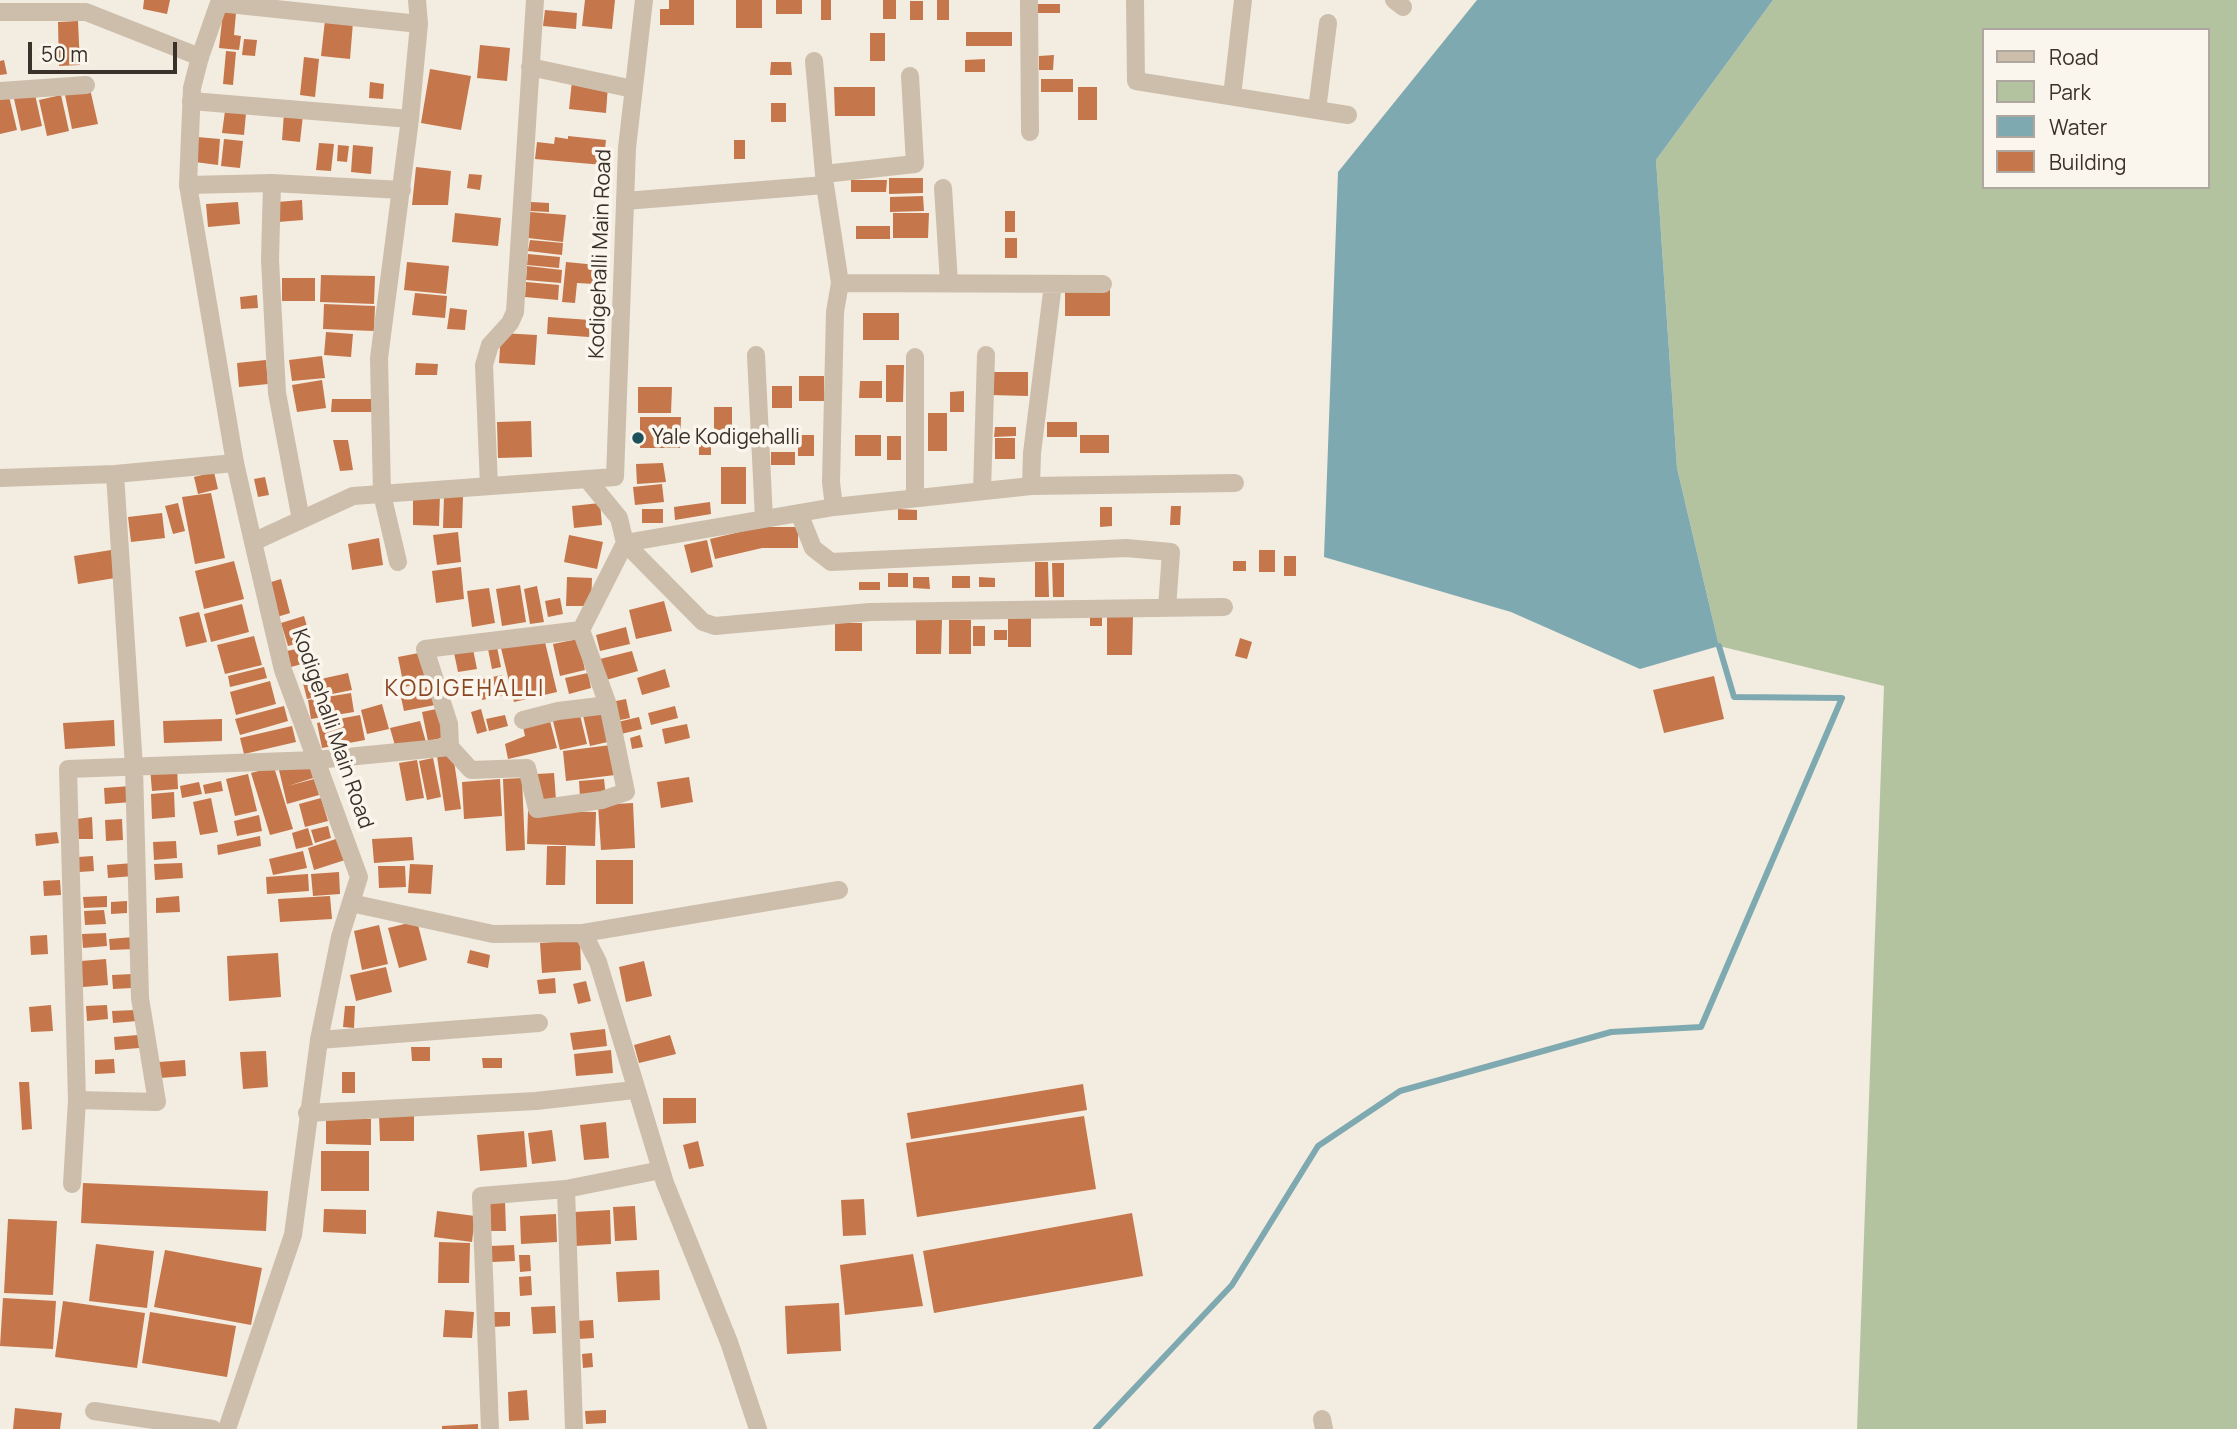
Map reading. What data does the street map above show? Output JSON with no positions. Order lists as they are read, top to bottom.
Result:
{
  "streets": {
    "street": ["Kodigehalli Main Road"]
  },
  "districts": ["KODIGEHALLI"],
  "places": ["Yale Kodigehalli"],
  "legend": [
    "Road",
    "Park",
    "Water",
    "Building"
  ],
  "scale_bar": "50 m"
}
